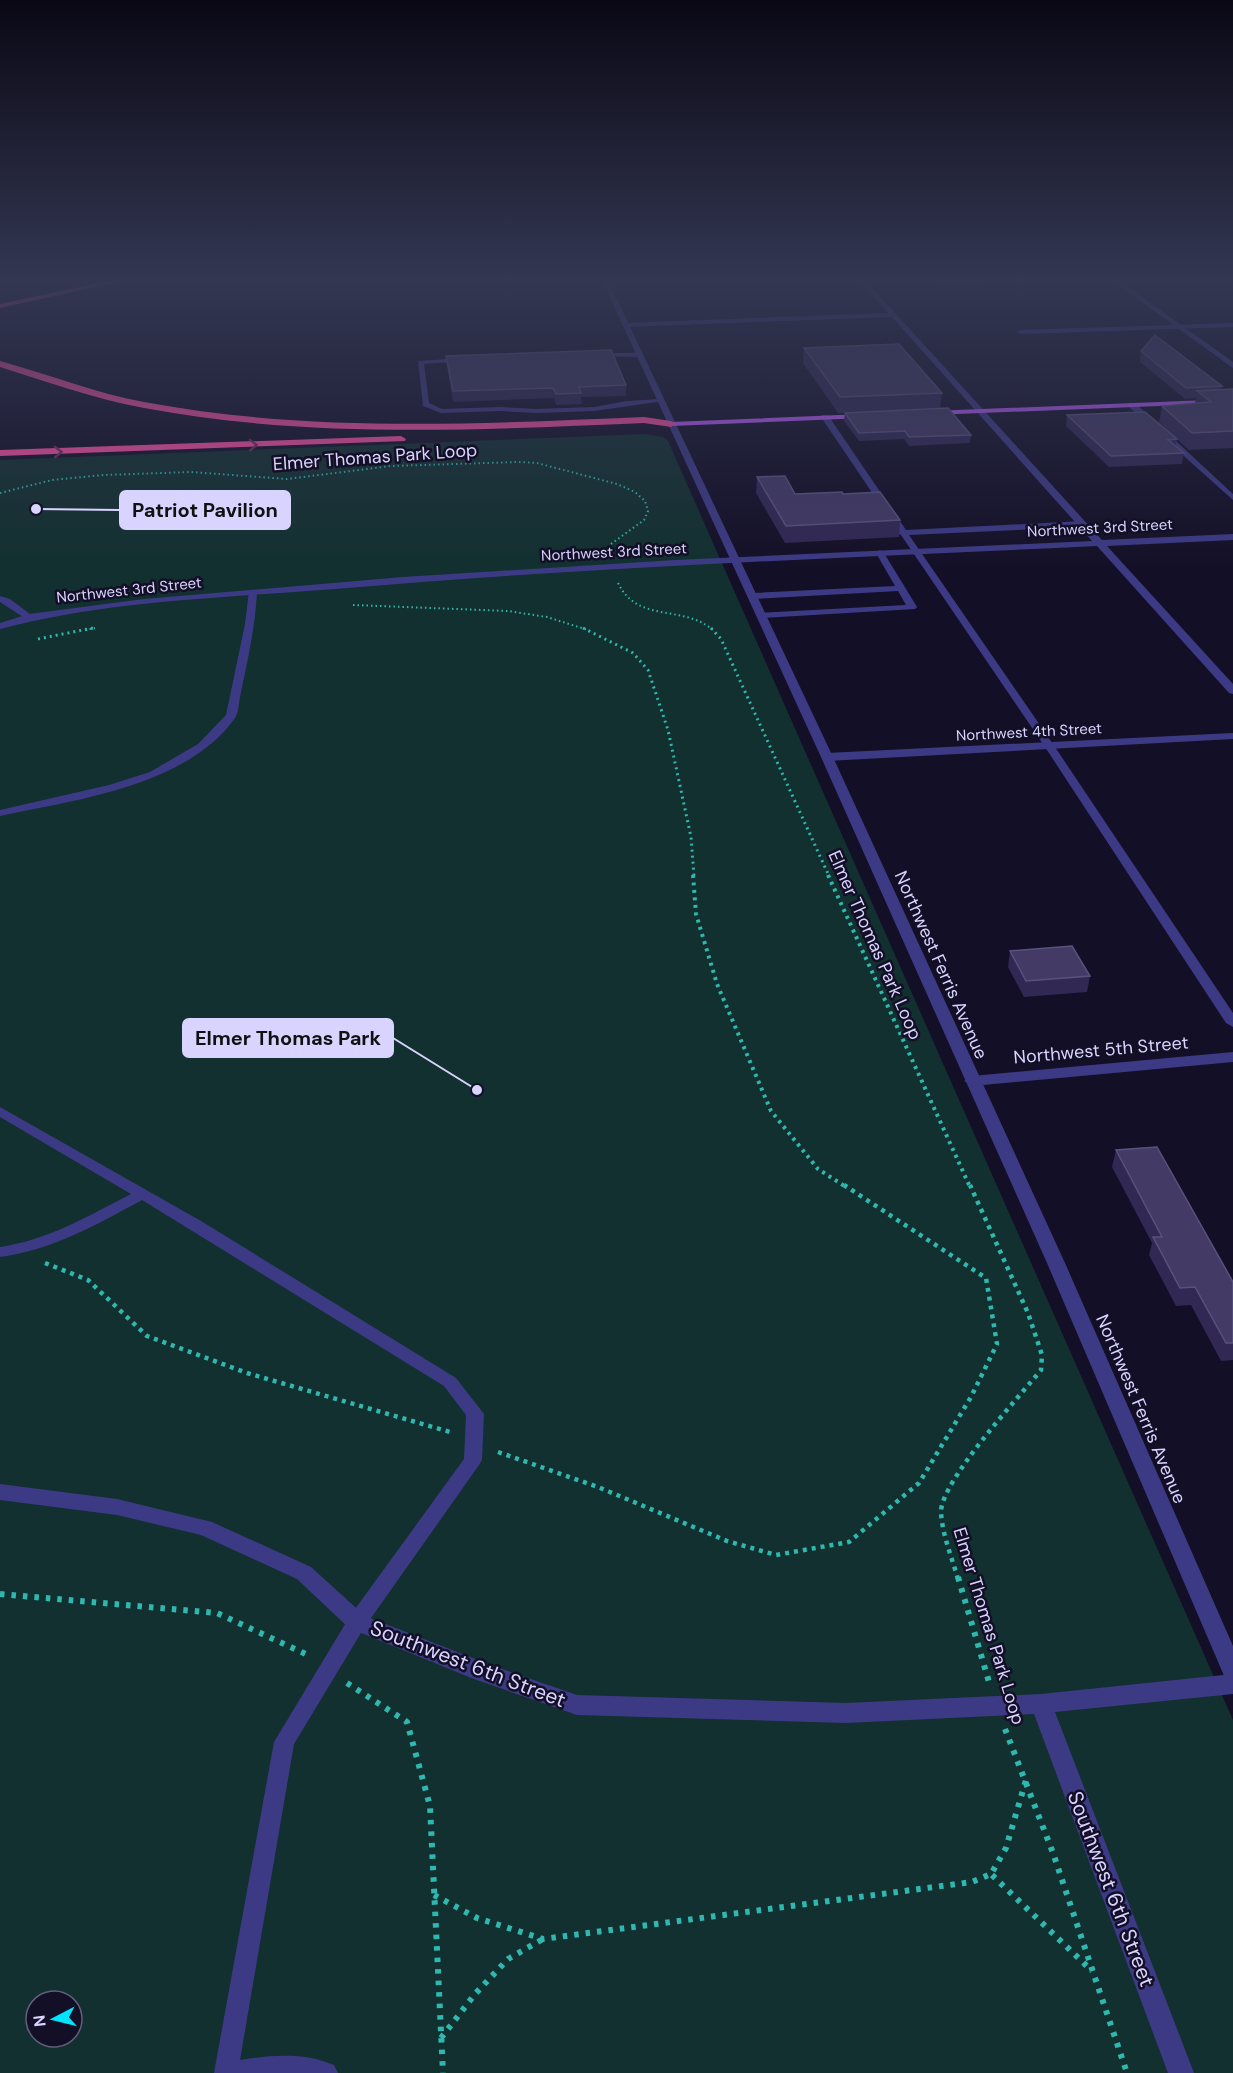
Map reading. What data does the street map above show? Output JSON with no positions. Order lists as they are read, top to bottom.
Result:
{
  "streets": {
    "street": [
      "Northwest 3rd Street",
      "Northwest 4th Street",
      "Northwest Ferris Avenue",
      "Northwest 5th Street",
      "Southwest 6th Street"
    ],
    "path": ["Elmer Thomas Park Loop"]
  },
  "crossings": [
    ["Elmer Thomas Park Loop", "Northwest 3rd Street"],
    ["Elmer Thomas Park Loop", "Southwest 6th Street"],
    ["Northwest 3rd Street", "Northwest Ferris Avenue"],
    ["Northwest 4th Street", "Northwest Ferris Avenue"],
    ["Northwest Ferris Avenue", "Northwest 5th Street"]
  ],
  "places": ["Patriot Pavilion", "Elmer Thomas Park"],
  "north": "left"
}
